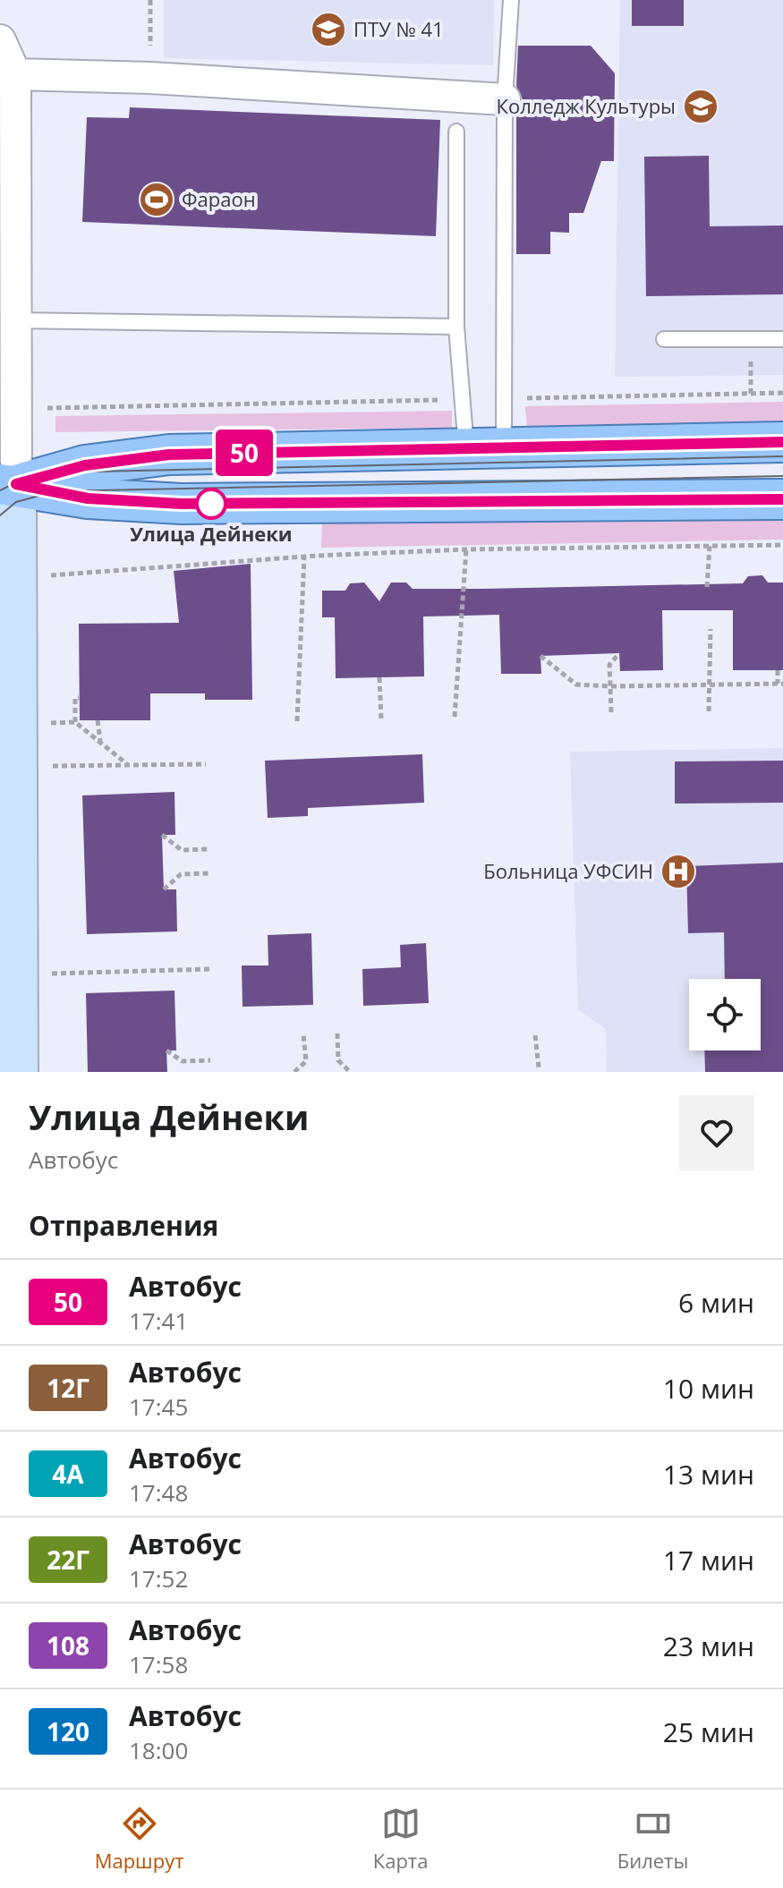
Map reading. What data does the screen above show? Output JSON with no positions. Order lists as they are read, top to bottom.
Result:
{
  "places": {
    "school or university": ["ПТУ № 41", "Колледж Культуры"],
    "sports": ["Фараон"],
    "other": ["Улица Дейнеки"],
    "hospital": ["Больница УФСИН"]
  },
  "lines": ["bus line 50"],
  "page": {
    "on_map": "50",
    "heading": [
      ["Улица Дейнеки", "Автобус"],
      "Отправления"
    ],
    "list": [
      {
        "mark": "50",
        "name": "Автобус",
        "note": "17:41",
        "value": "6 мин"
      },
      {
        "mark": "12Г",
        "name": "Автобус",
        "note": "17:45",
        "value": "10 мин"
      },
      {
        "mark": "4А",
        "name": "Автобус",
        "note": "17:48",
        "value": "13 мин"
      },
      {
        "mark": "22Г",
        "name": "Автобус",
        "note": "17:52",
        "value": "17 мин"
      },
      {
        "mark": "108",
        "name": "Автобус",
        "note": "17:58",
        "value": "23 мин"
      },
      {
        "mark": "120",
        "name": "Автобус",
        "note": "18:00",
        "value": "25 мин"
      }
    ],
    "tabs": ["Маршрут", "Карта", "Билеты"]
  }
}
